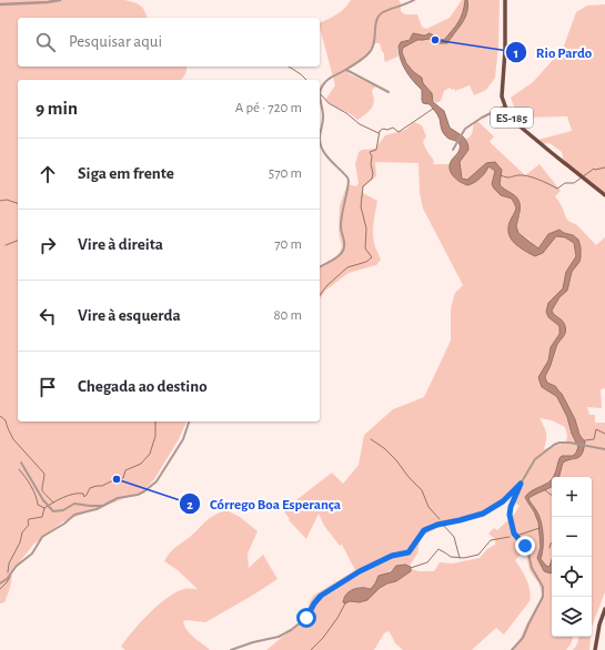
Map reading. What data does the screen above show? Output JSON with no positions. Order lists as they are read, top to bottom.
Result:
{
  "streets": {
    "main road": ["ES-185"]
  },
  "places": ["Rio Pardo", "Córrego Boa Esperança"],
  "page": {
    "search": "Pesquisar aqui",
    "heading": ["9 min", "A pé · 720 m"],
    "list": [
      ["Siga em frente", "570 m"],
      ["Vire à direita", "70 m"],
      ["Vire à esquerda", "80 m"],
      "Chegada ao destino"
    ],
    "map_buttons": ["+", "−"]
  }
}
